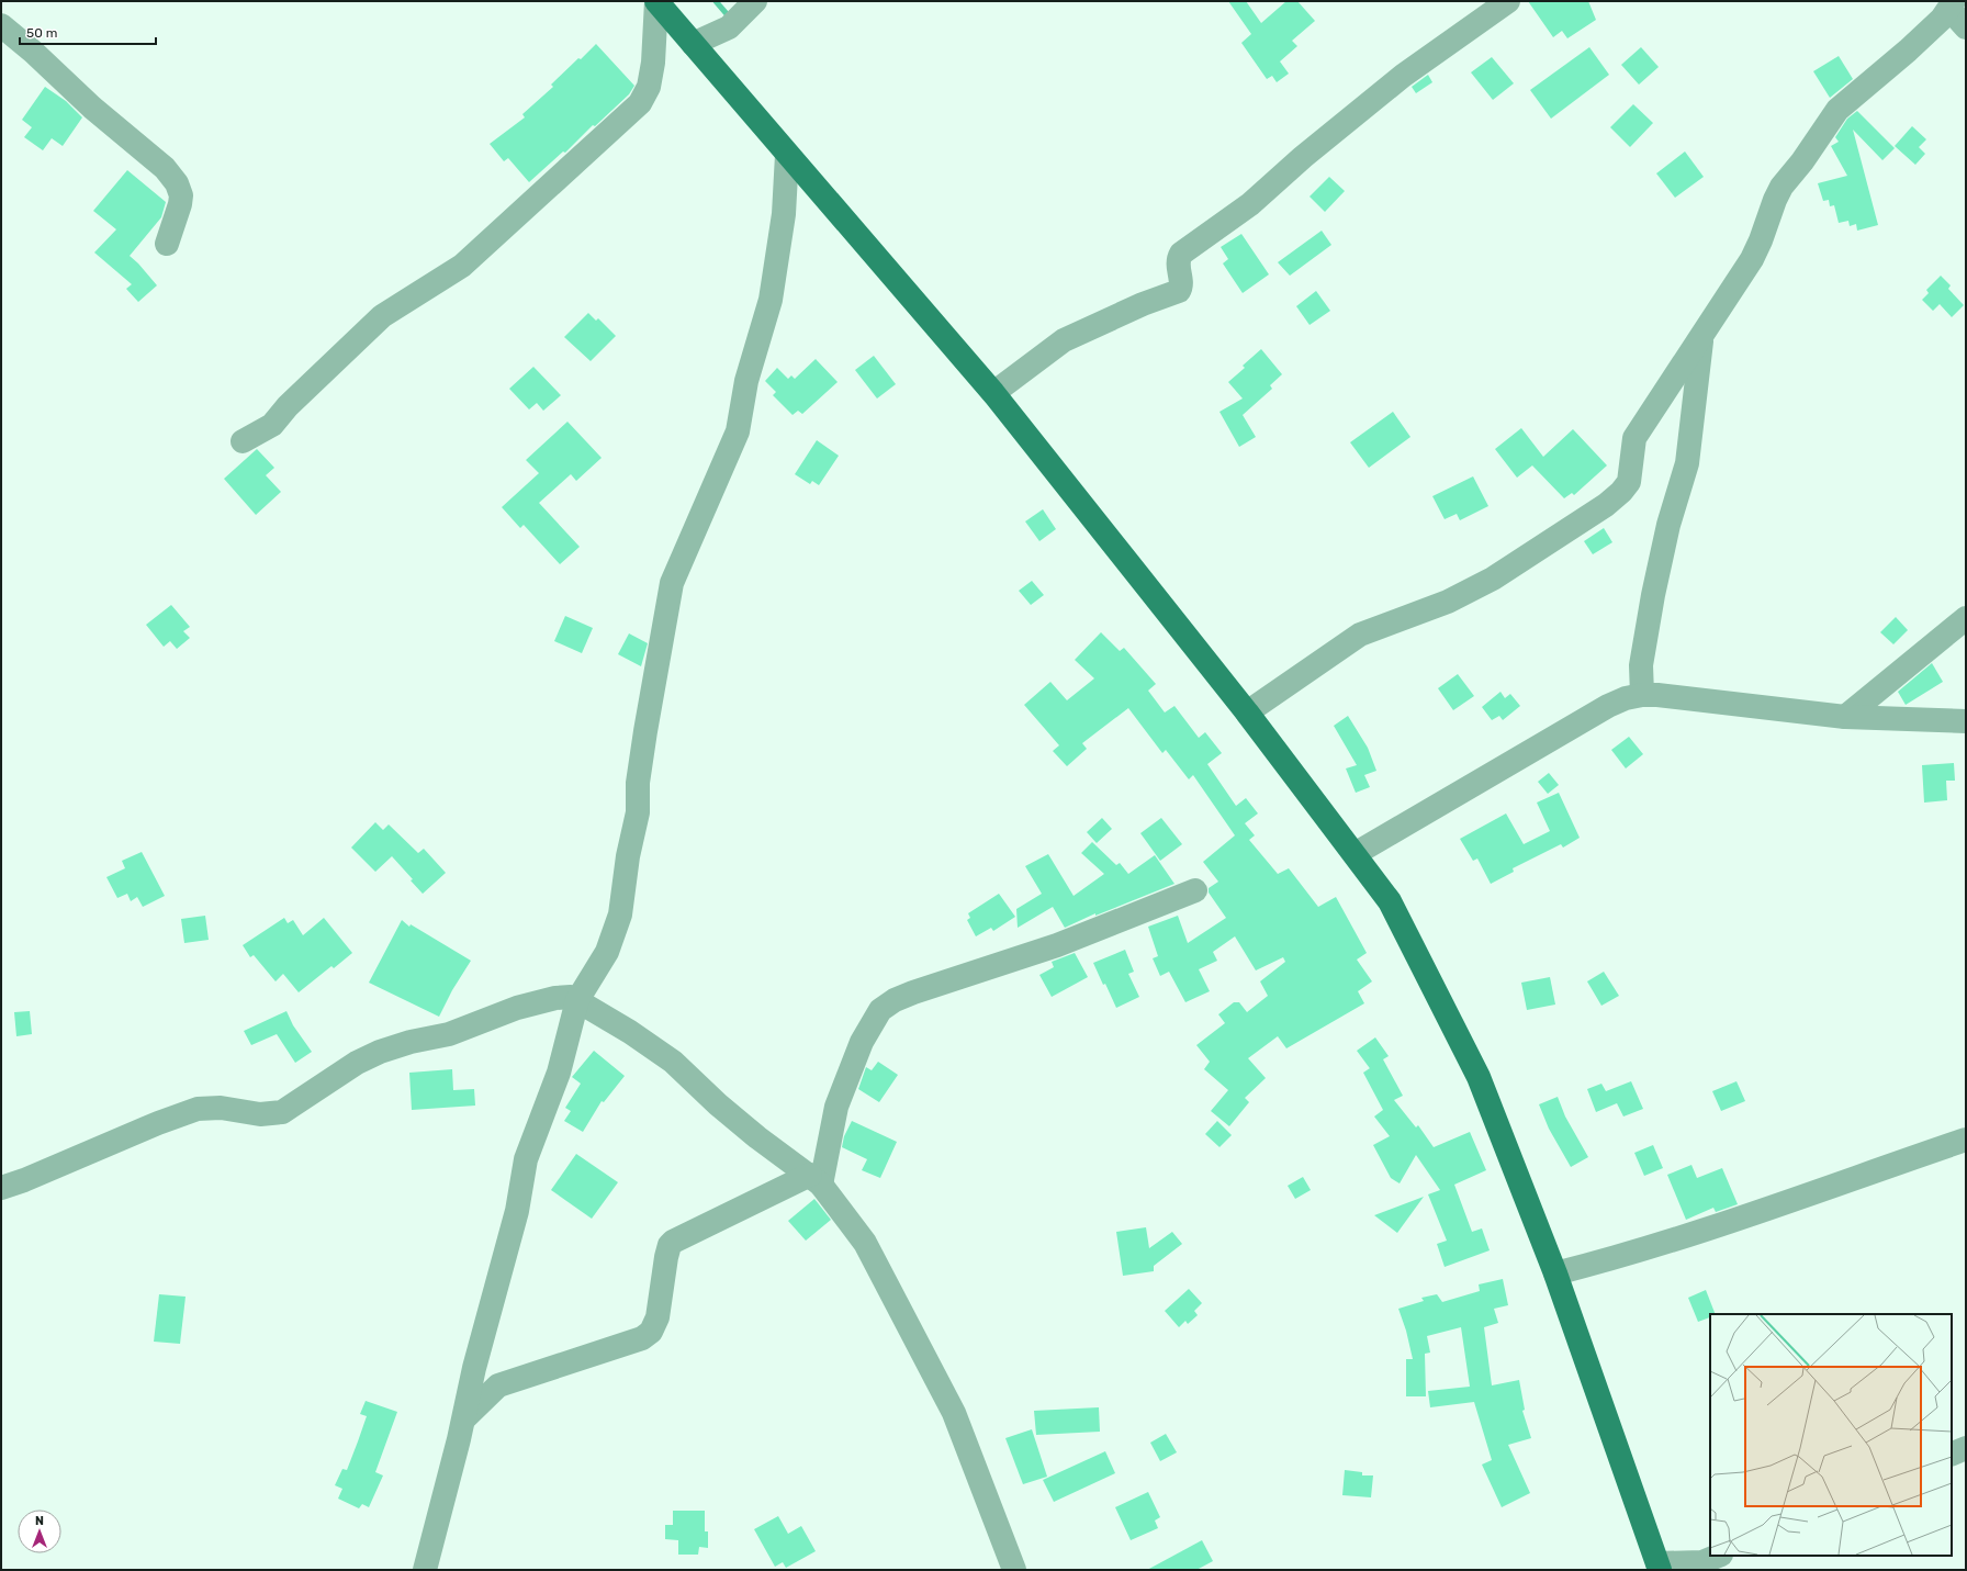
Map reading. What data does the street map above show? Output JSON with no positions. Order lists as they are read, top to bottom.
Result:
{
  "scale_bar": "50 m",
  "north": "top"
}
